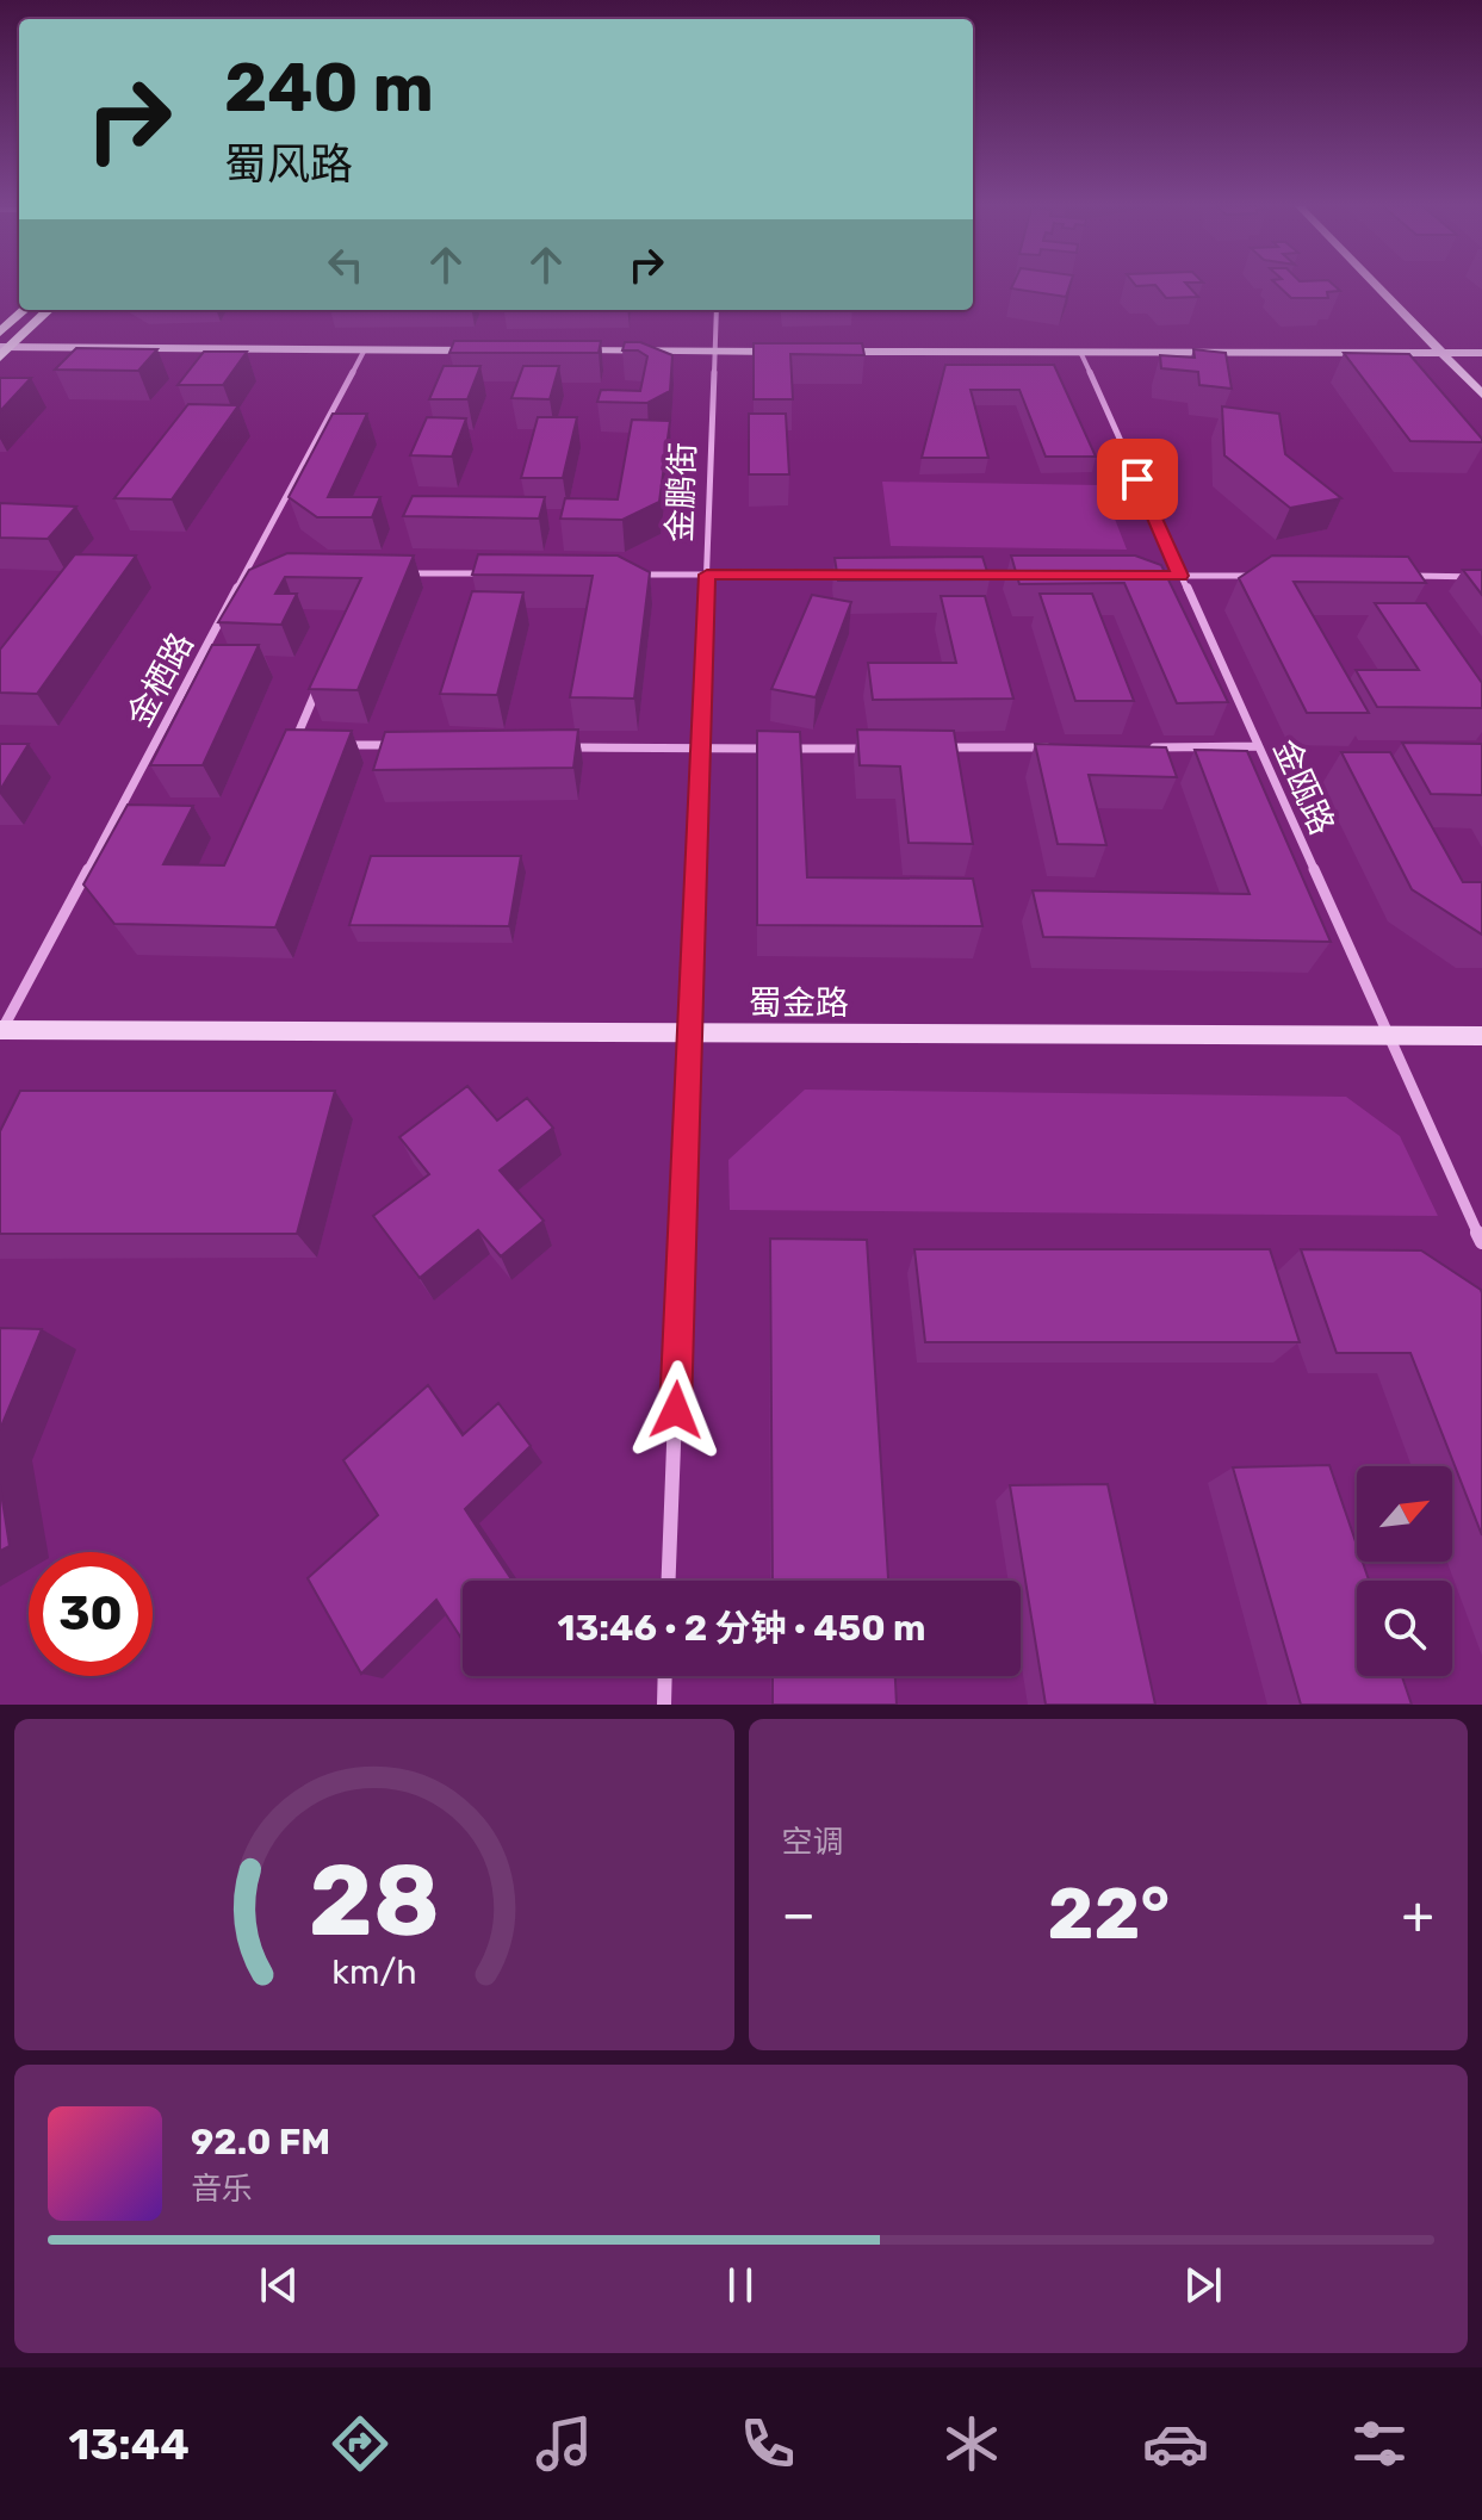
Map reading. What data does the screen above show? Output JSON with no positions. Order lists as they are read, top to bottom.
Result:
{
  "streets": {
    "street": [
      "金鹏街",
      "金栖路",
      "金瓯路",
      "蜀金路"
    ]
  },
  "crossings": [
    ["金鹏街", "蜀金路"],
    ["金栖路", "蜀金路"],
    ["金瓯路", "蜀金路"]
  ],
  "north": "top right",
  "page": {
    "turn": ["240 m", "蜀风路"],
    "limit": "30",
    "trip": "13:46 · 2 分钟 · 450 m",
    "tile": "空调",
    "heat": ["−", "22°", "+"],
    "song": ["92.0 FM", "音乐"],
    "tabs": "13:44",
    "gauge": ["28", "km/h"]
  }
}
